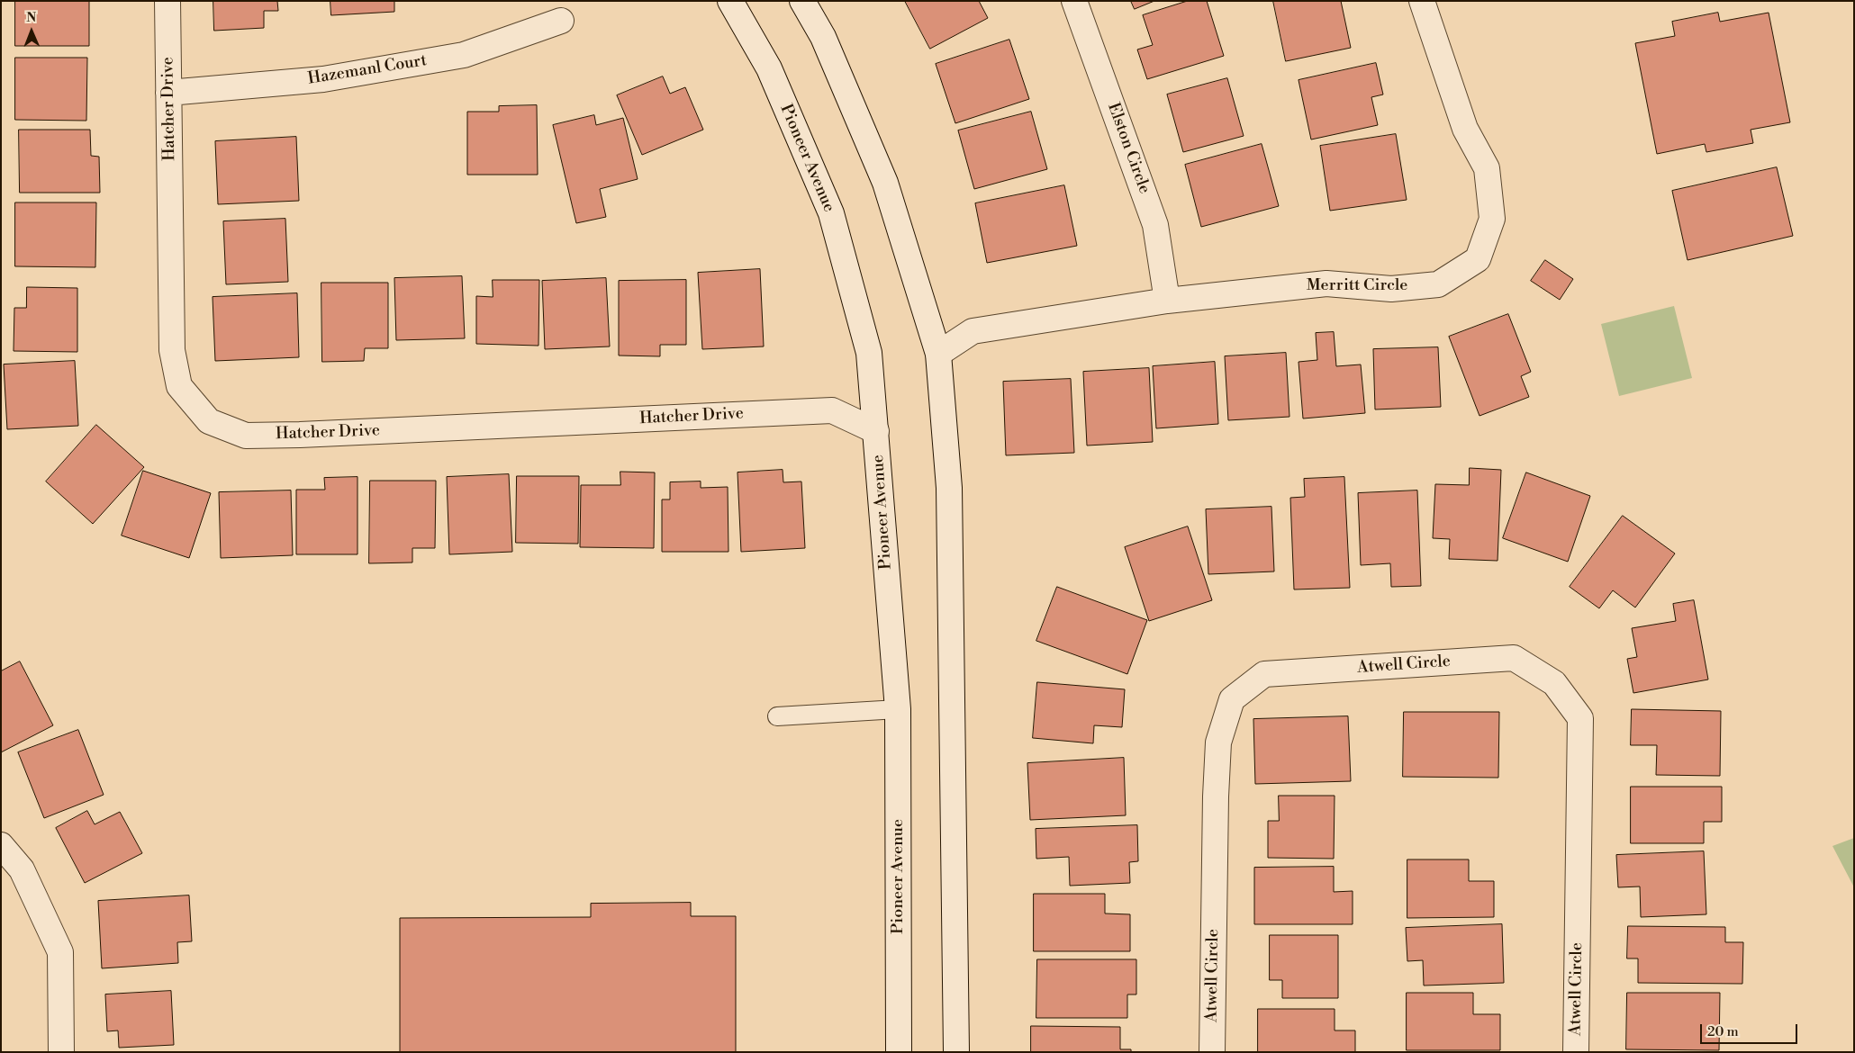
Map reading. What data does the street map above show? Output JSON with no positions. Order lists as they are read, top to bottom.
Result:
{
  "streets": {
    "street": [
      "Hazemanl Court",
      "Hatcher Drive",
      "Elston Circle",
      "Pioneer Avenue",
      "Merritt Circle",
      "Atwell Circle"
    ]
  },
  "crossings": [
    ["Hazemanl Court", "Hatcher Drive"],
    ["Hatcher Drive", "Pioneer Avenue"],
    ["Elston Circle", "Merritt Circle"]
  ],
  "scale_bar": "20 m",
  "north": "top"
}
